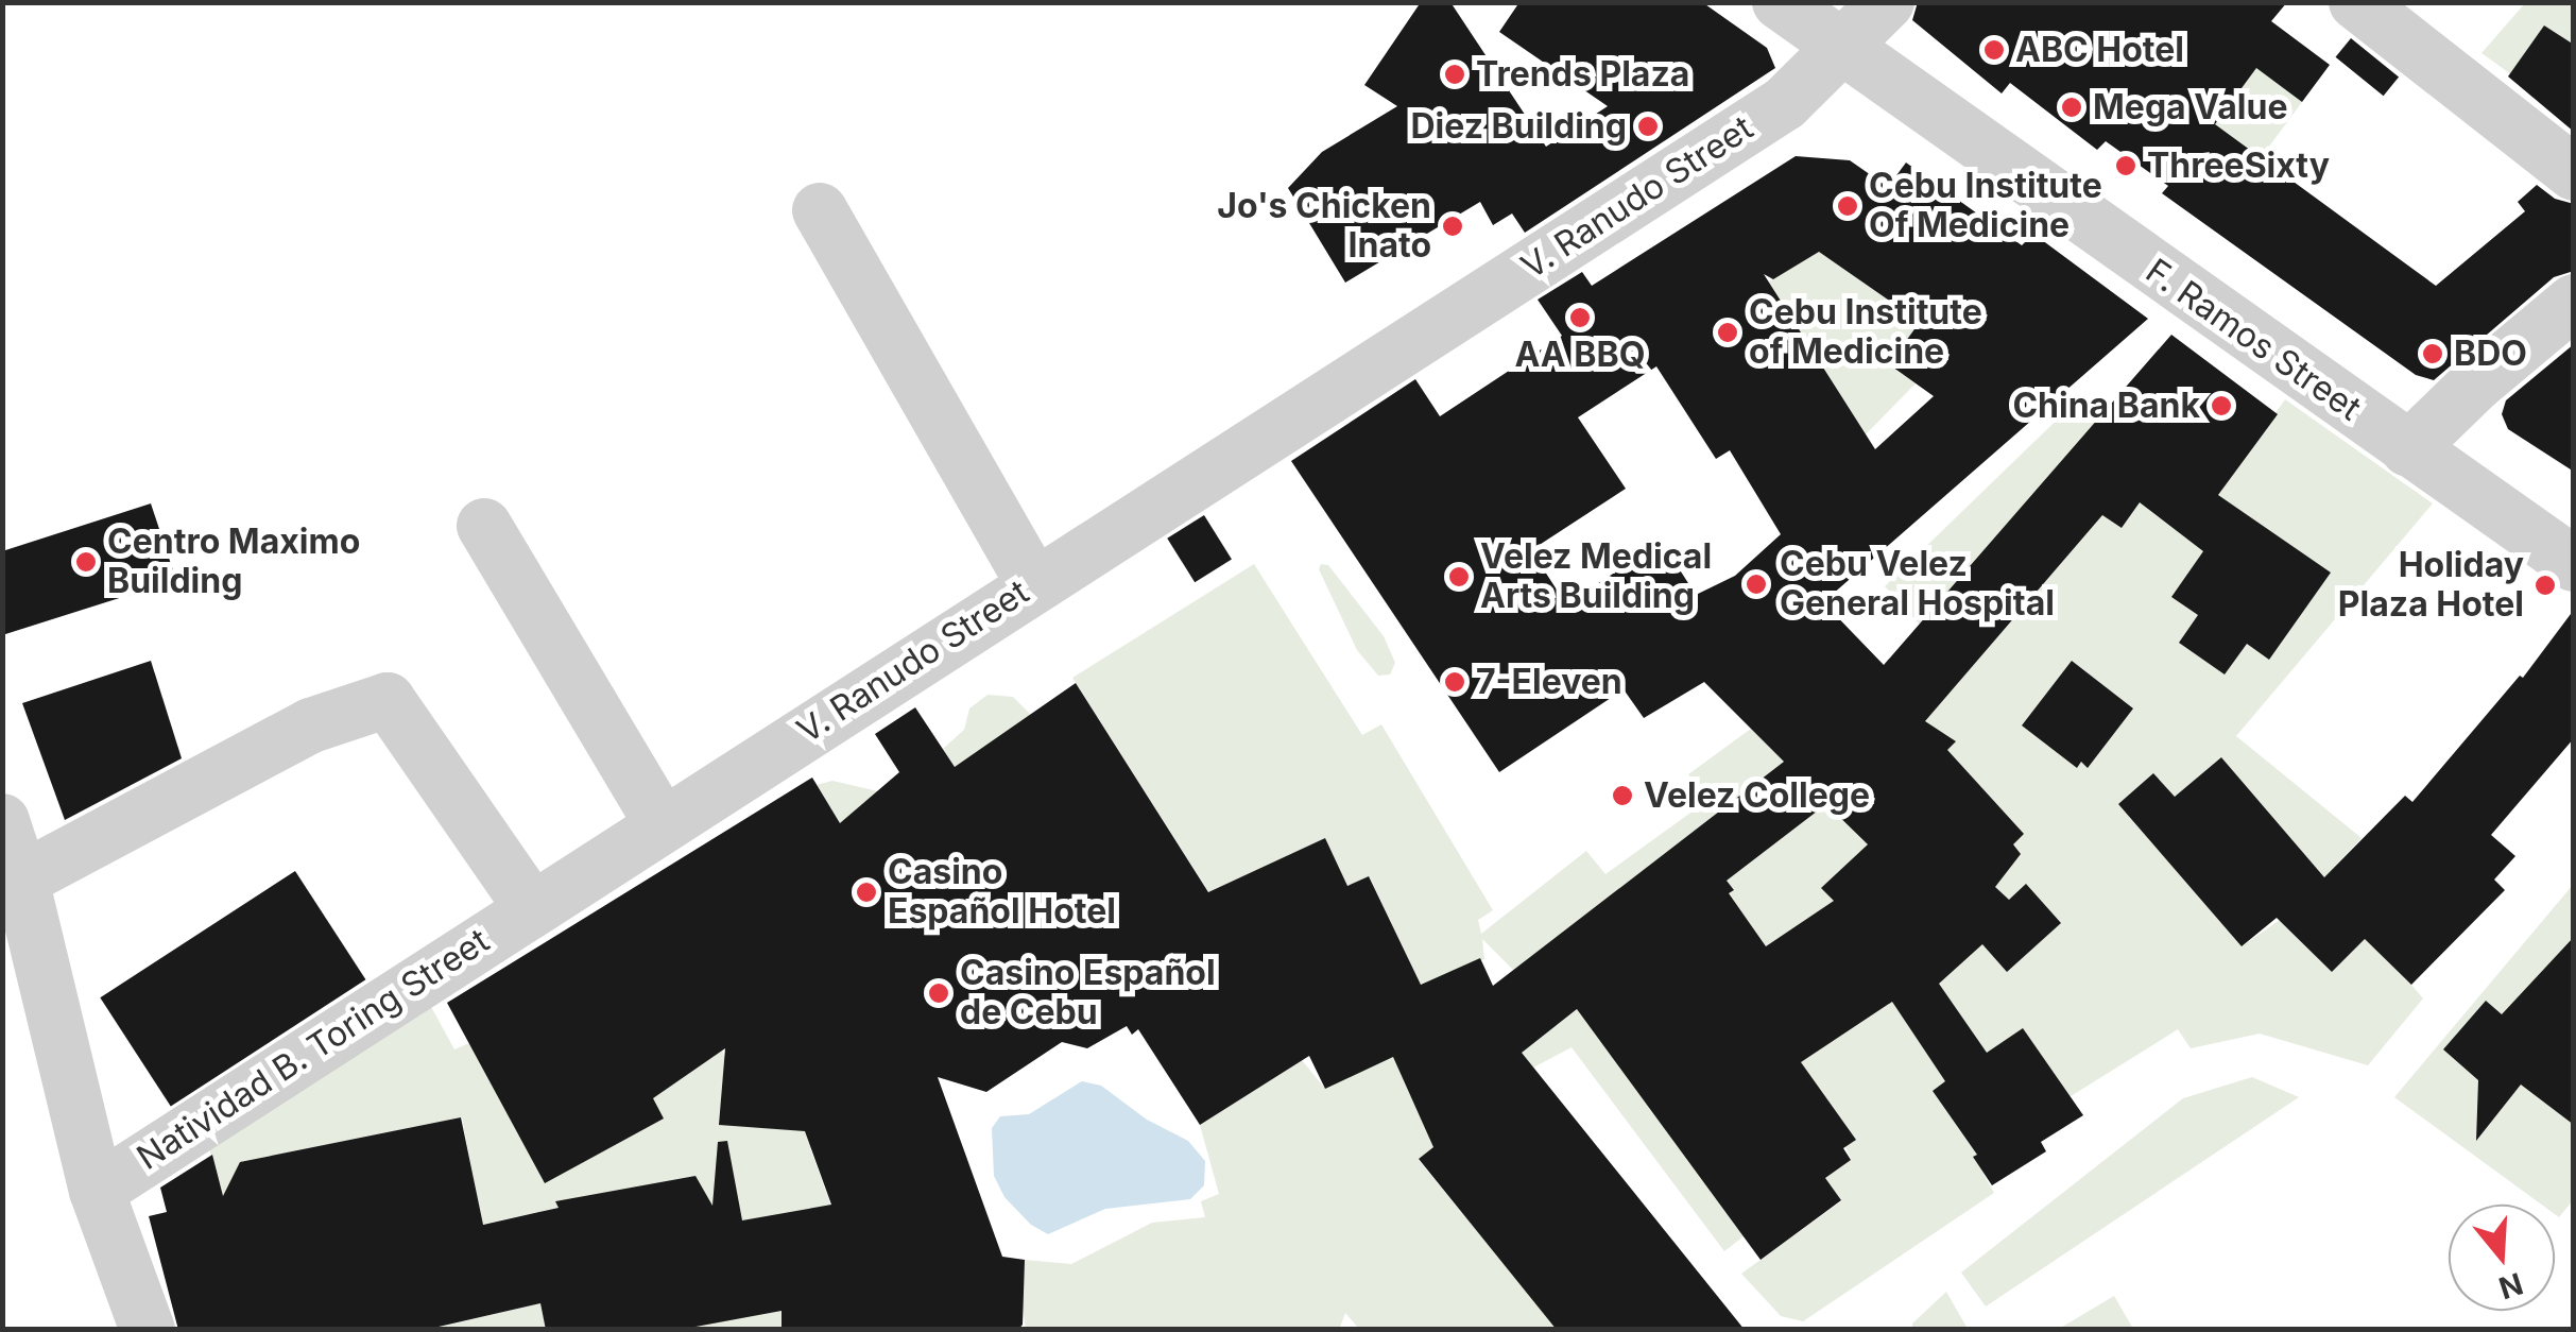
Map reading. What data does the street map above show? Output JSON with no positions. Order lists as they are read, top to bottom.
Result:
{
  "streets": {
    "street": ["V. Ranudo Street", "F. Ramos Street", "Natividad B. Toring Street"]
  },
  "crossings": [
    ["V. Ranudo Street", "F. Ramos Street"],
    ["V. Ranudo Street", "Natividad B. Toring Street"]
  ],
  "places": [
    "ABC Hotel",
    "Trends Plaza",
    "Mega Value",
    "Diez Building",
    "ThreeSixty",
    "Cebu Institute Of Medicine",
    "Jo's Chicken Inato",
    "AA BBQ",
    "Cebu Institute of Medicine",
    "BDO",
    "China Bank",
    "Centro Maximo Building",
    "Velez Medical Arts Building",
    "Cebu Velez General Hospital",
    "Holiday Plaza Hotel",
    "7-Eleven",
    "Velez College",
    "Casino Español Hotel",
    "Casino Español de Cebu"
  ],
  "north": "bottom"
}
